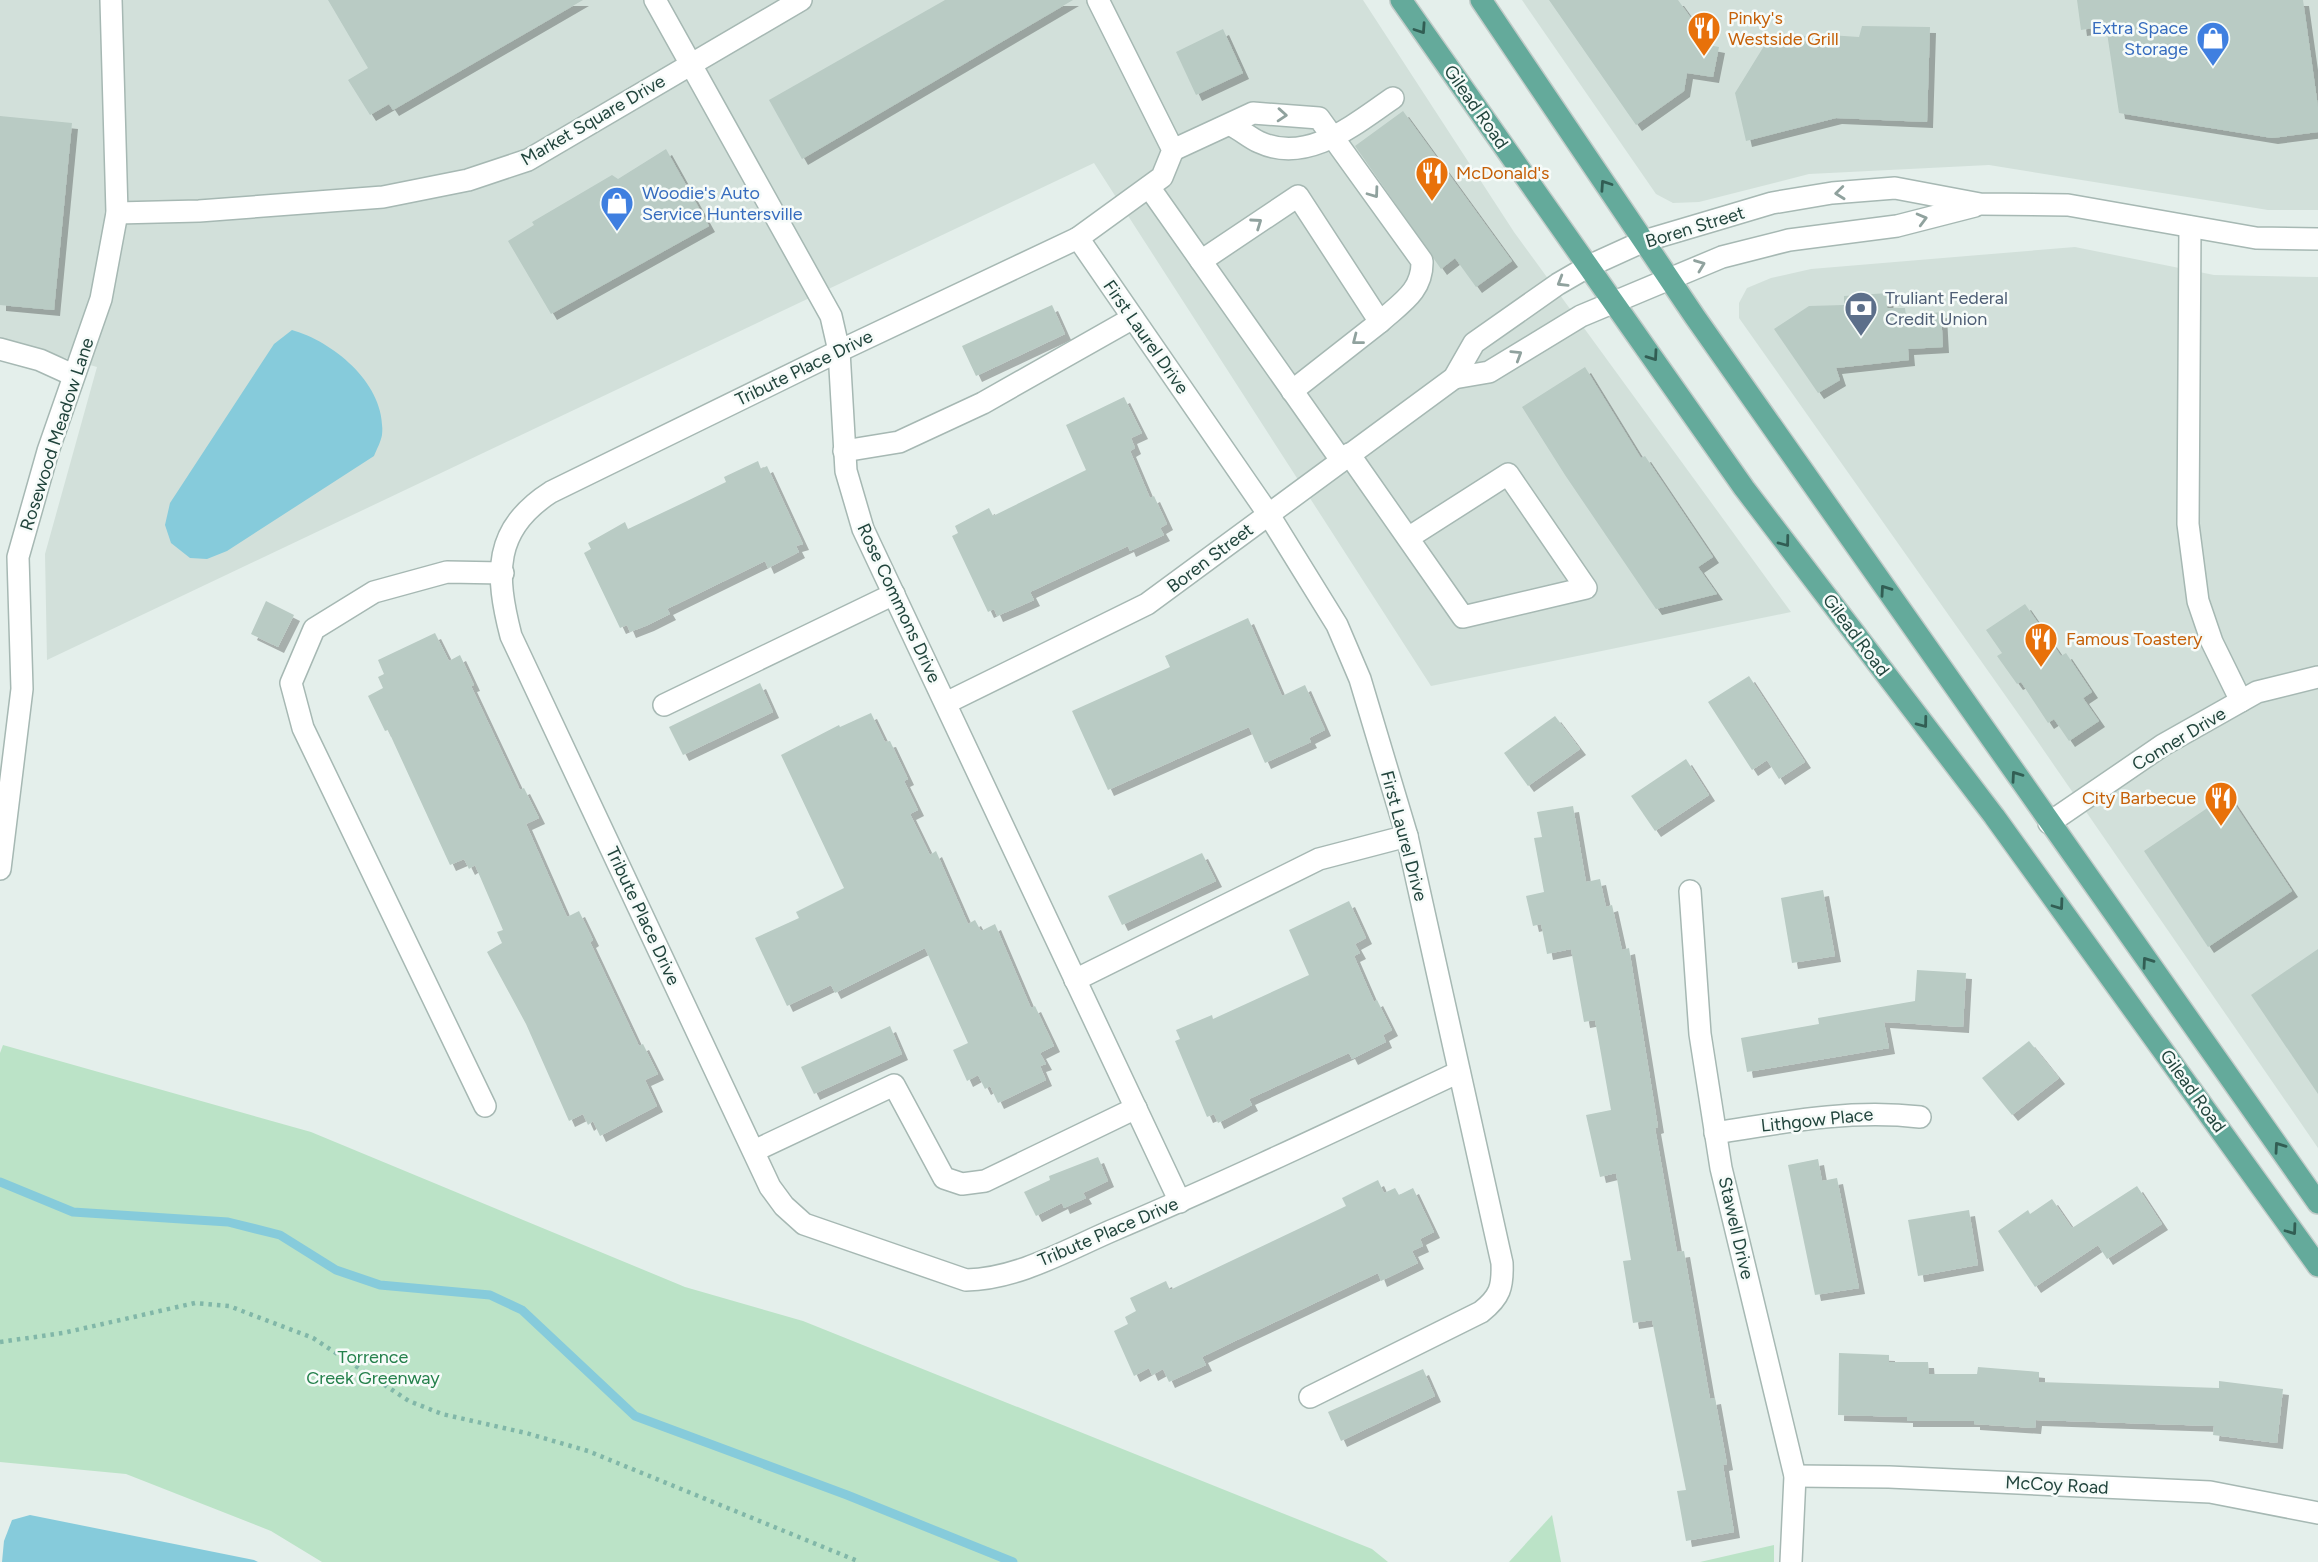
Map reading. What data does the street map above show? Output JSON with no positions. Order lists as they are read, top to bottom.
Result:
{
  "streets": {
    "main road": ["Gilead Road"],
    "street": [
      "Market Square Drive",
      "Boren Street",
      "First Laurel Drive",
      "Tribute Place Drive",
      "Rosewood Meadow Lane",
      "Rose Commons Drive",
      "Conner Drive",
      "Lithgow Place",
      "Stawell Drive",
      "McCoy Road"
    ]
  },
  "crossings": [
    ["Gilead Road", "Boren Street"],
    ["Gilead Road", "Conner Drive"],
    ["Market Square Drive", "Rosewood Meadow Lane"],
    ["Market Square Drive", "Rose Commons Drive"],
    ["Boren Street", "First Laurel Drive"],
    ["Boren Street", "Rose Commons Drive"],
    ["First Laurel Drive", "Tribute Place Drive"],
    ["Tribute Place Drive", "Rose Commons Drive"],
    ["Lithgow Place", "Stawell Drive"],
    ["Stawell Drive", "McCoy Road"]
  ],
  "parks": ["Torrence Creek Greenway"],
  "places": {
    "restaurant": [
      "Pinky's Westside Grill",
      "McDonald's",
      "Famous Toastery",
      "City Barbecue"
    ],
    "shop": ["Extra Space Storage", "Woodie's Auto Service Huntersville"],
    "bank": ["Truliant Federal Credit Union"]
  }
}
